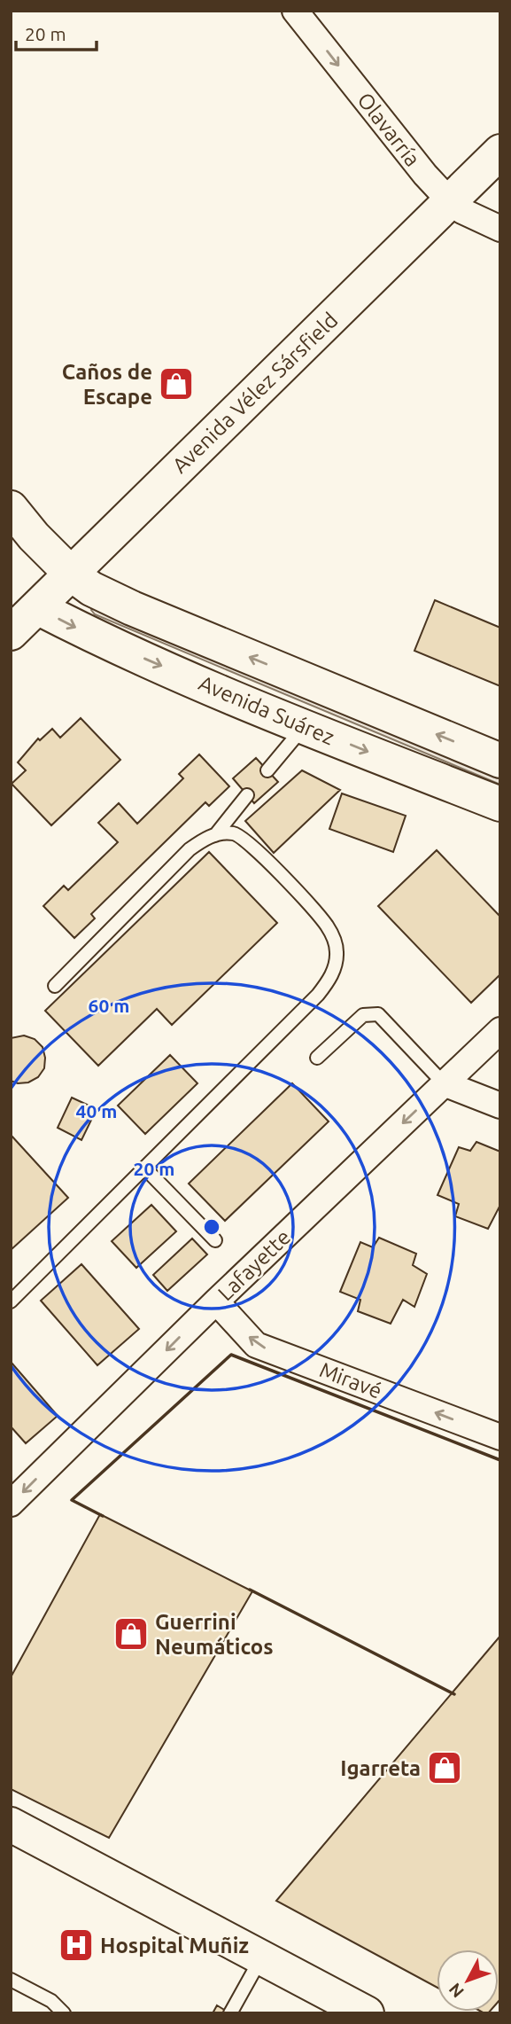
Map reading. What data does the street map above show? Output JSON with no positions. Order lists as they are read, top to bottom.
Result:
{
  "streets": {
    "main road": ["Avenida Vélez Sársfield", "Avenida Suárez"],
    "street": ["Olavarría", "Lafayette", "Miravé"]
  },
  "crossings": [
    ["Olavarría", "Avenida Vélez Sársfield"],
    ["Avenida Vélez Sársfield", "Avenida Suárez"],
    ["Lafayette", "Miravé"]
  ],
  "one_way": ["Olavarría", "Lafayette", "Miravé"],
  "places": {
    "shop": ["Caños de Escape", "Guerrini Neumáticos", "Igarreta"],
    "hospital": ["Hospital Muñiz"]
  },
  "scale_bar": "20 m",
  "north": "bottom left",
  "rings": ["60 m", "40 m", "20 m"]
}
